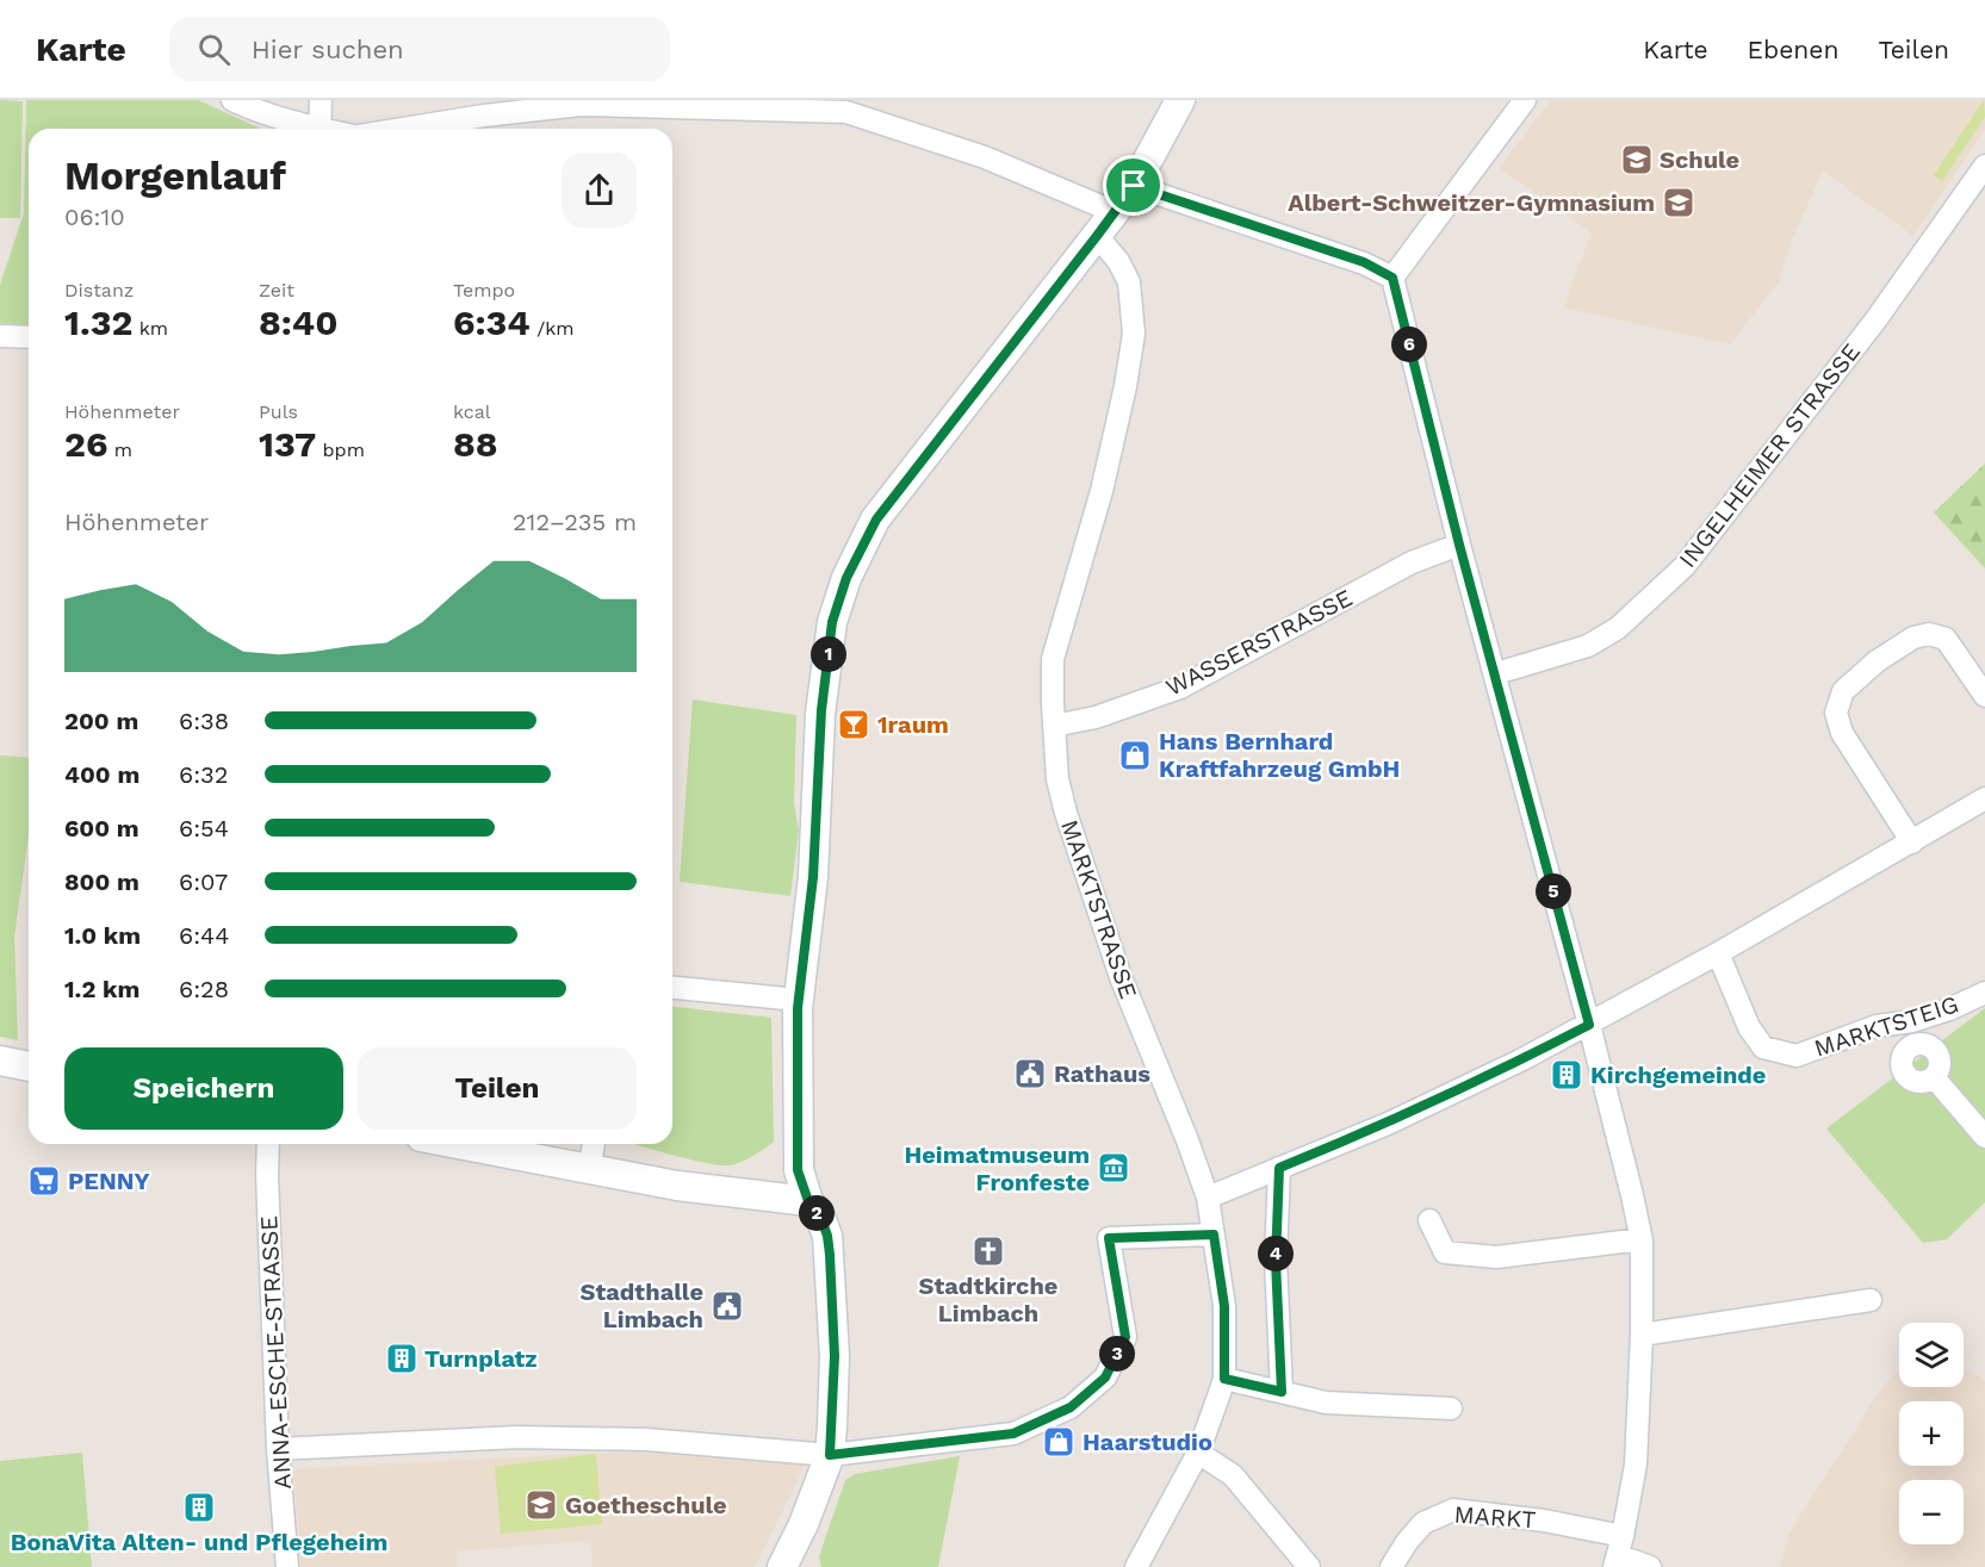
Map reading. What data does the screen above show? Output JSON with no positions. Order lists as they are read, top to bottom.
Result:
{
  "streets": {
    "street": [
      "INGELHEIMER STRASSE",
      "WASSERSTRASSE",
      "MARKTSTRASSE",
      "MARKTSTEIG",
      "ANNA-ESCHE-STRASSE",
      "MARKT"
    ]
  },
  "crossings": [
    ["WASSERSTRASSE", "MARKTSTRASSE"]
  ],
  "places": {
    "school or university": ["Schule", "Albert-Schweitzer-Gymnasium", "Goetheschule"],
    "bar": ["1raum"],
    "shop": ["Hans Bernhard Kraftfahrzeug GmbH", "Haarstudio"],
    "public building": ["Rathaus", "Stadthalle Limbach"],
    "building": ["Kirchgemeinde", "Turnplatz", "BonaVita Alten- und Pflegeheim"],
    "museum": ["Heimatmuseum Fronfeste"],
    "supermarket": ["PENNY"],
    "church": ["Stadtkirche Limbach"]
  },
  "page": {
    "header": "Karte",
    "search": "Hier suchen",
    "nav": ["Karte", "Ebenen", "Teilen"],
    "heading": ["Morgenlauf", "06:10"],
    "stats": [
      ["Distanz", "1.32 km"],
      ["Zeit", "8:40"],
      ["Tempo", "6:34 /km"],
      ["Höhenmeter", "26 m"],
      ["Puls", "137 bpm"],
      ["kcal", "88"]
    ],
    "pins": [
      "6",
      "1",
      "5",
      "2",
      "4",
      "3"
    ],
    "chart": ["Höhenmeter", "212–235 m"],
    "list": [
      {
        "name": "200 m",
        "note": "6:38"
      },
      {
        "name": "400 m",
        "note": "6:32"
      },
      {
        "name": "600 m",
        "note": "6:54"
      },
      {
        "name": "800 m",
        "note": "6:07"
      },
      {
        "name": "1.0 km",
        "note": "6:44"
      },
      {
        "name": "1.2 km",
        "note": "6:28"
      }
    ],
    "buttons": ["Speichern", "Teilen"],
    "map_buttons": ["+", "−"]
  }
}
